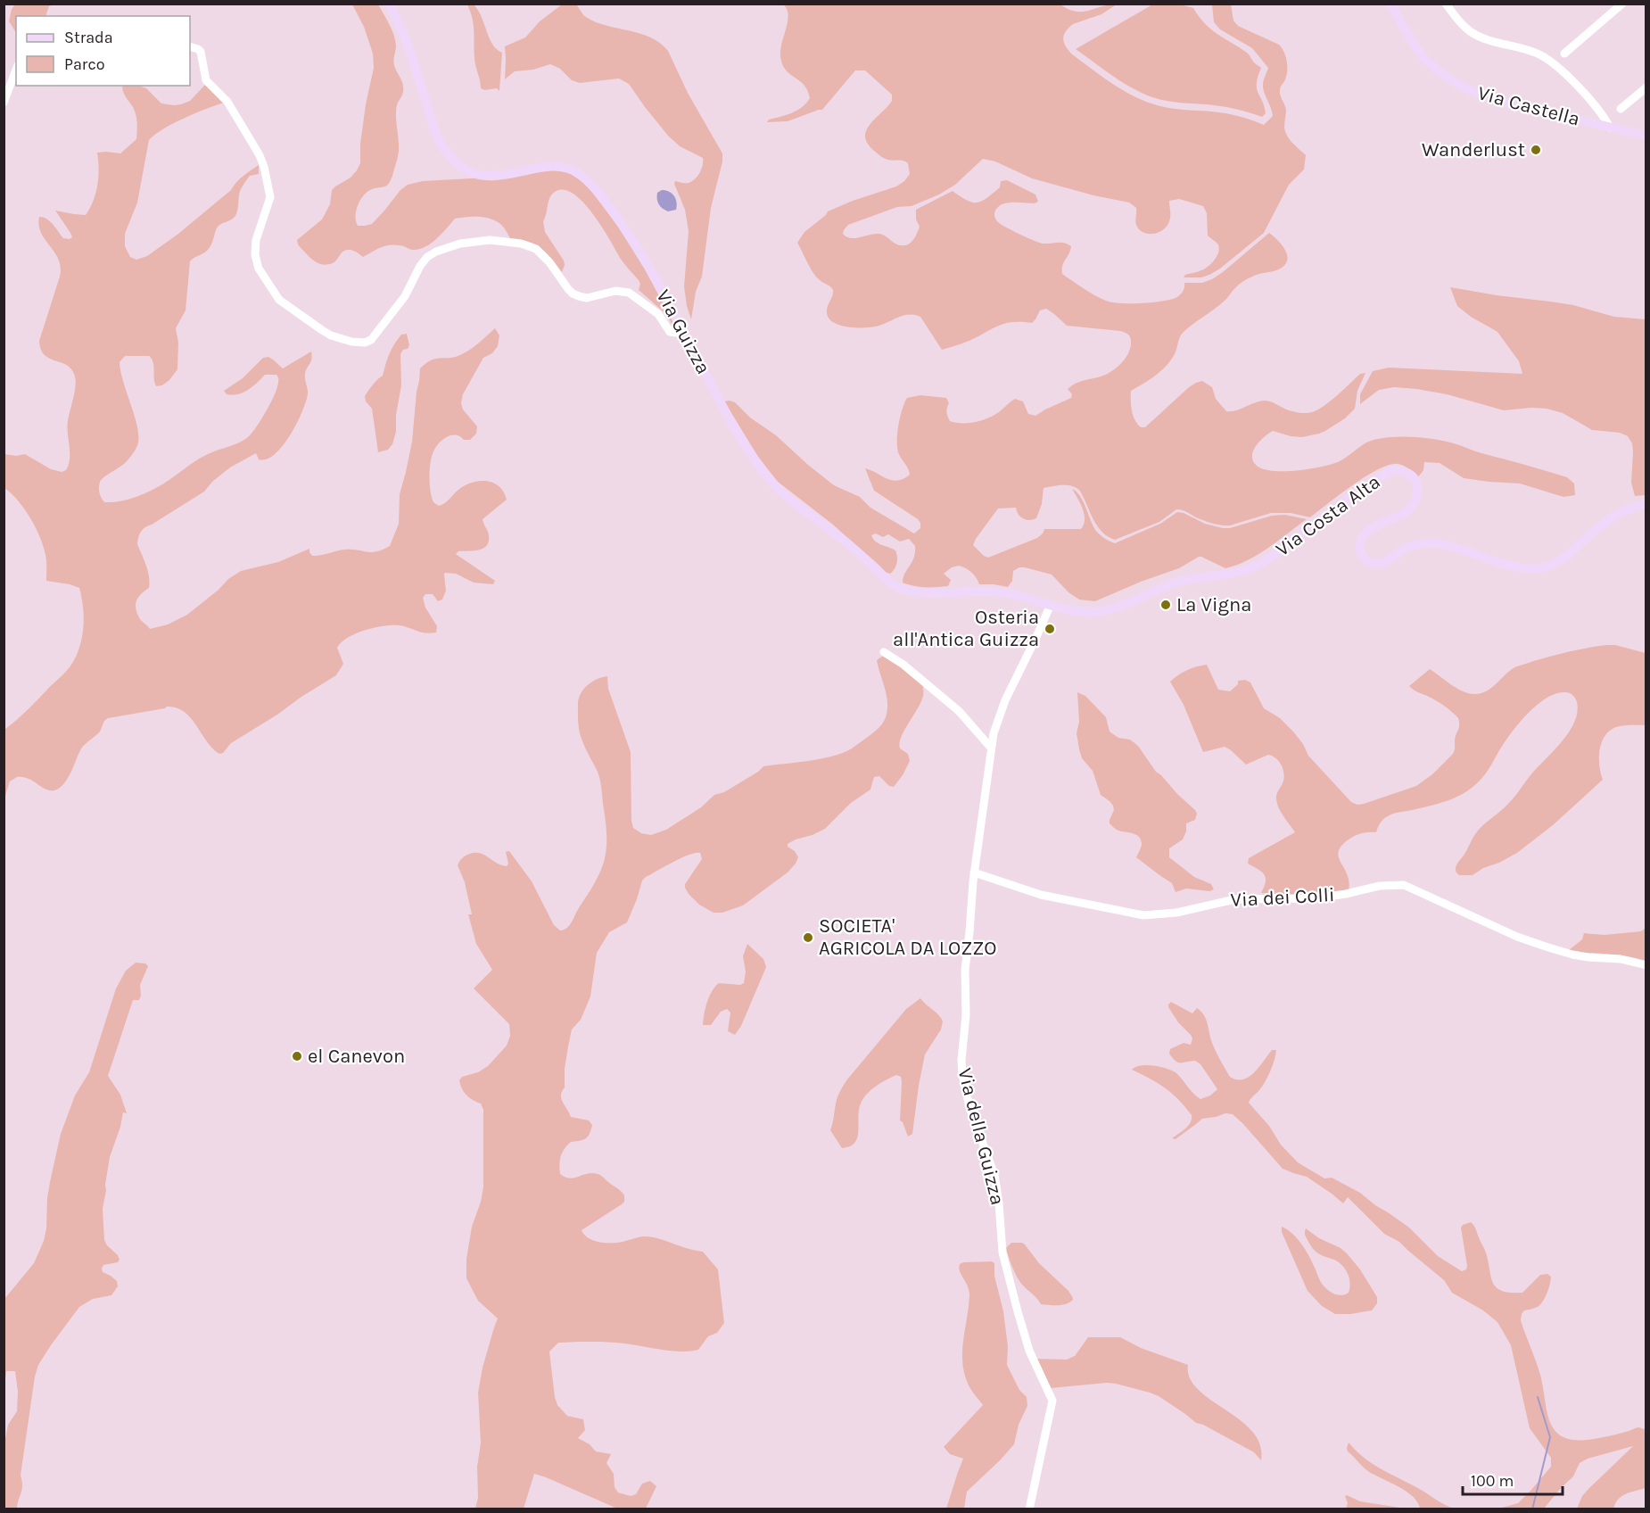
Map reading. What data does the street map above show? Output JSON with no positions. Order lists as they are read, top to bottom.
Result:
{
  "streets": {
    "main road": ["Via Castella", "Via Guizza", "Via Costa Alta"],
    "street": ["Via dei Colli", "Via della Guizza"]
  },
  "crossings": [
    ["Via Guizza", "Via Costa Alta"],
    ["Via Guizza", "Via della Guizza"],
    ["Via Costa Alta", "Via della Guizza"],
    ["Via dei Colli", "Via della Guizza"]
  ],
  "places": [
    "Wanderlust",
    "La Vigna",
    "Osteria all'Antica Guizza",
    "SOCIETA' AGRICOLA DA LOZZO",
    "el Canevon"
  ],
  "legend": ["Strada", "Parco"],
  "scale_bar": "100 m"
}
